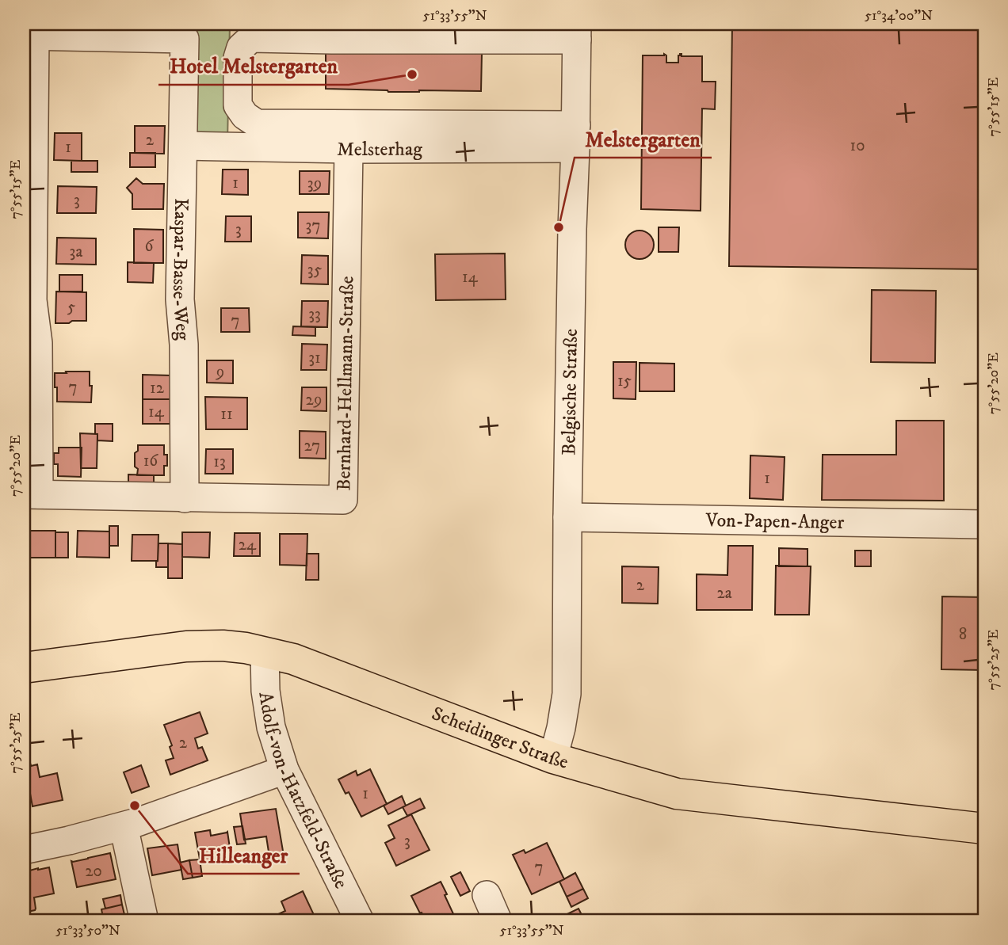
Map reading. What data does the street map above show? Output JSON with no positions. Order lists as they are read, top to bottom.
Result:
{
  "streets": {
    "main road": ["Scheidinger Straße"],
    "street": [
      "Melsterhag",
      "Kaspar-Basse-Weg",
      "Bernhard-Hellmann-Straße",
      "Belgische Straße",
      "Von-Papen-Anger",
      "Adolf-von-Hatzfeld-Straße"
    ]
  },
  "crossings": [
    ["Melsterhag", "Kaspar-Basse-Weg"],
    ["Melsterhag", "Bernhard-Hellmann-Straße"],
    ["Melsterhag", "Belgische Straße"],
    ["Kaspar-Basse-Weg", "Bernhard-Hellmann-Straße"],
    ["Belgische Straße", "Von-Papen-Anger"],
    ["Belgische Straße", "Scheidinger Straße"],
    ["Scheidinger Straße", "Adolf-von-Hatzfeld-Straße"]
  ],
  "places": ["Hotel Melstergarten", "Melstergarten", "Hilleanger"],
  "house_numbers": [
    "2",
    "10",
    "1",
    "1",
    "39",
    "3",
    "37",
    "3",
    "6",
    "3a",
    "35",
    "14",
    "5",
    "33",
    "7",
    "31",
    "9",
    "15",
    "7",
    "12",
    "29",
    "14",
    "11",
    "27",
    "16",
    "13",
    "1",
    "24",
    "2",
    "2a",
    "8",
    "2",
    "1",
    "3",
    "7",
    "20"
  ],
  "coordinates": [
    "51°33'55\"N",
    "51°34'00\"N",
    "7°55'15\"E",
    "7°55'20\"E",
    "7°55'25\"E",
    "51°33'50\"N"
  ]
}
